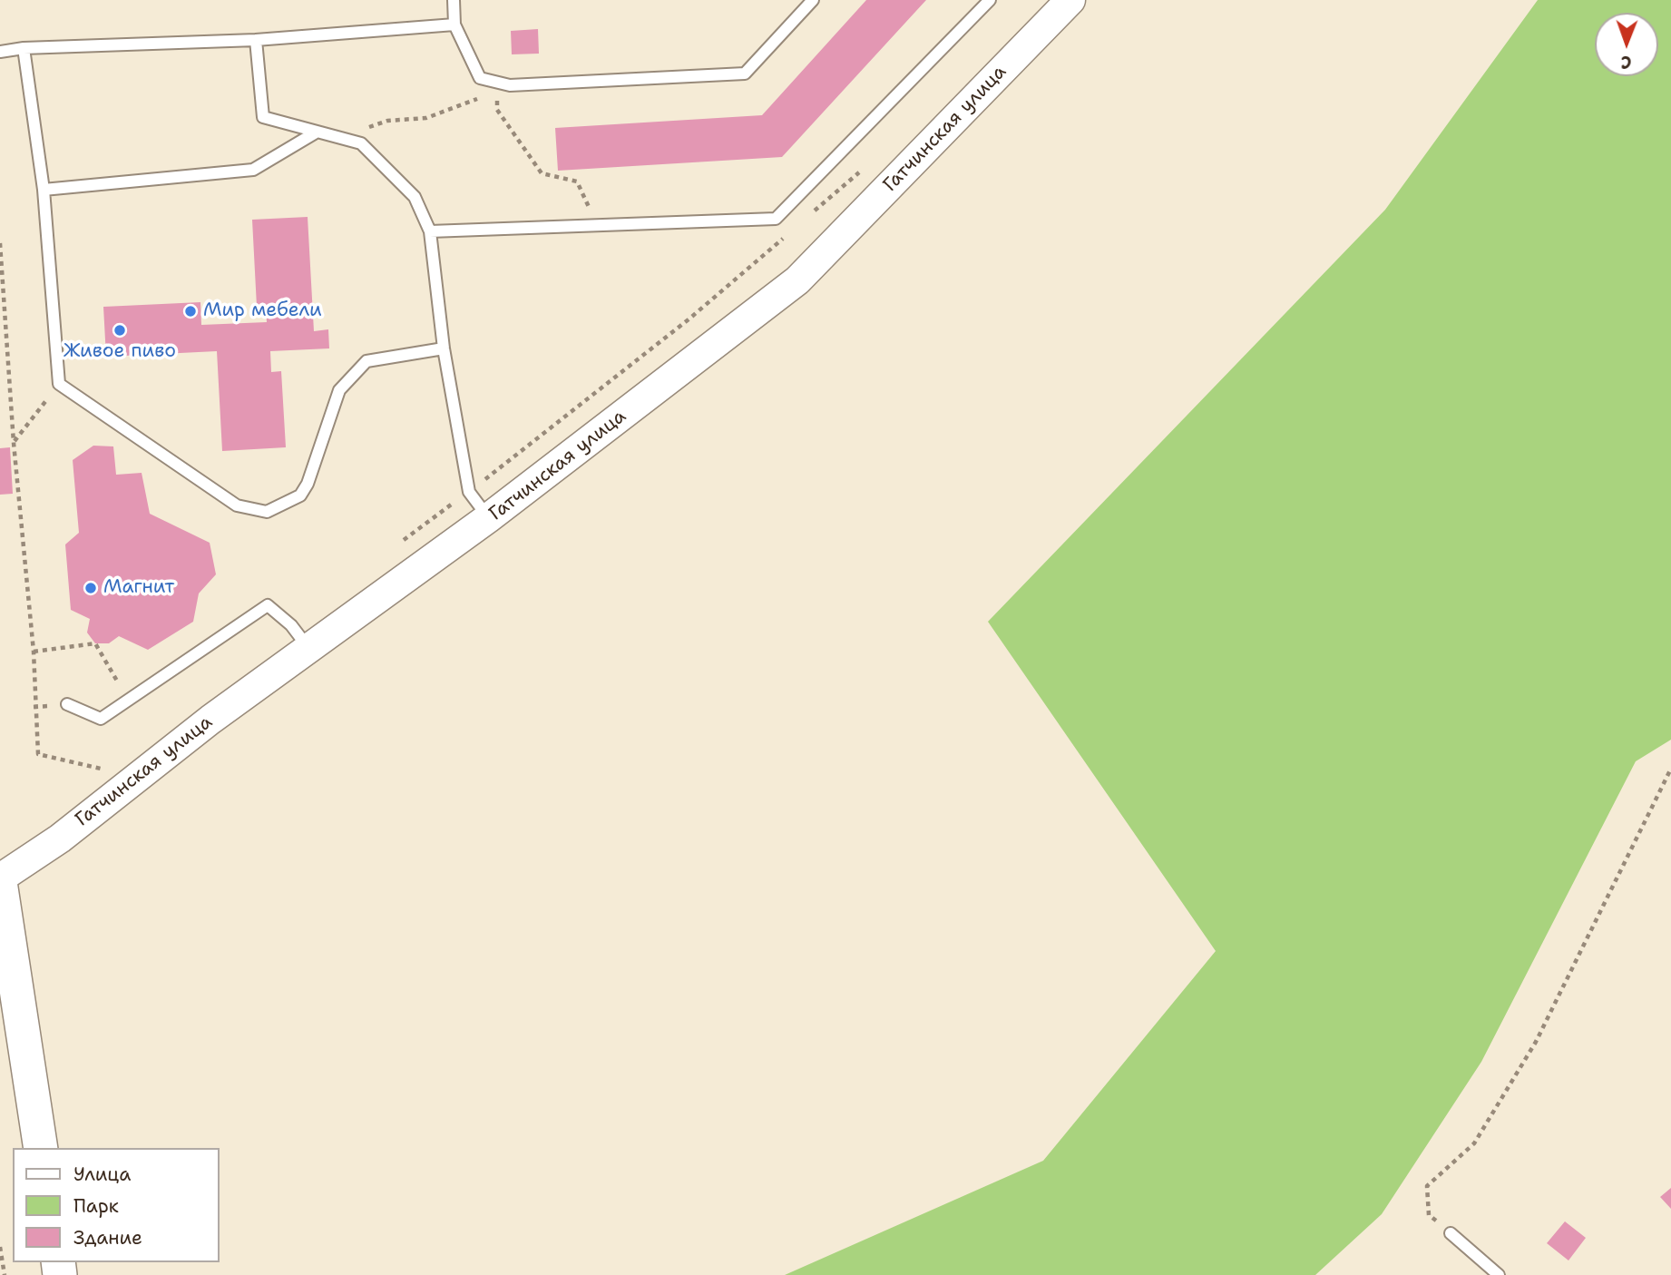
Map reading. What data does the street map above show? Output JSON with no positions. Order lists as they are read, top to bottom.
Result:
{
  "streets": {
    "street": ["Гатчинская улица"]
  },
  "places": ["Мир мебели", "Живое пиво", "Магнит"],
  "legend": ["Улица", "Парк", "Здание"],
  "north": "bottom"
}
